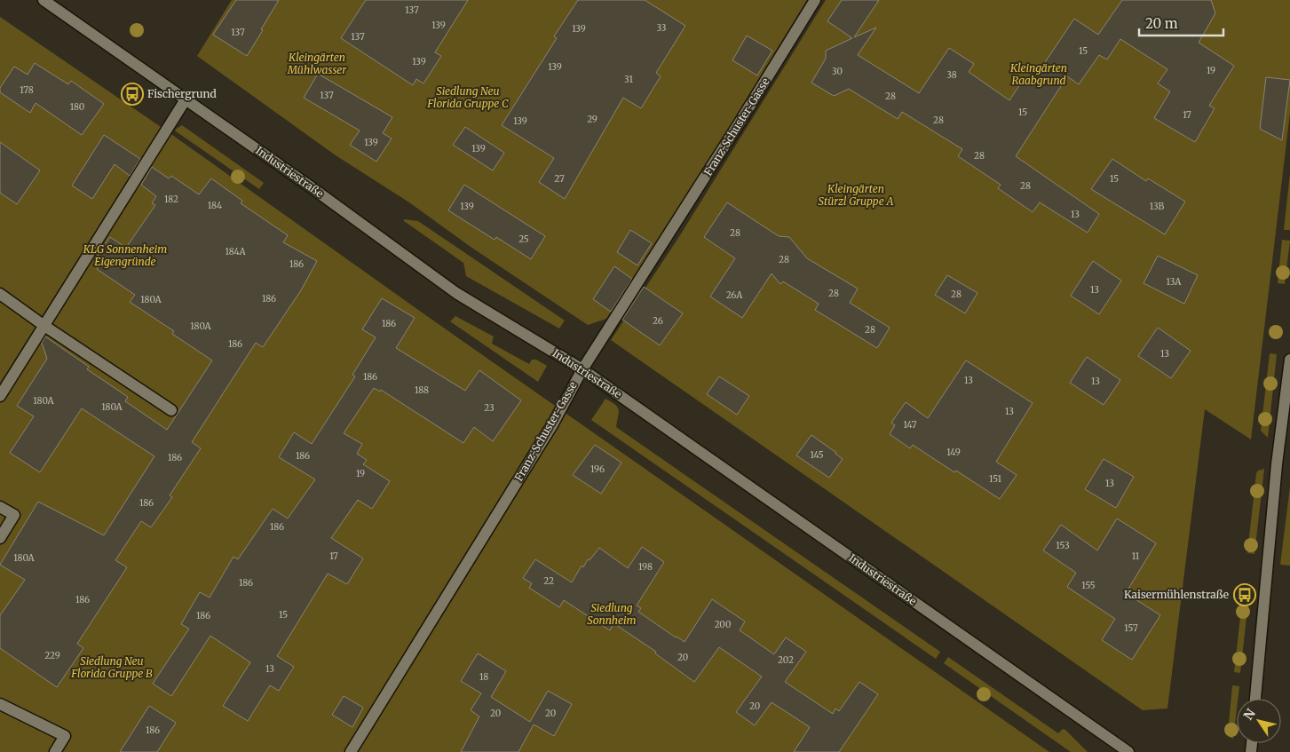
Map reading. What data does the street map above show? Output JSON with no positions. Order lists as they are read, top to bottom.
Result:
{
  "streets": {
    "street": ["Franz-Schuster-Gasse", "Industriestraße"]
  },
  "crossings": [
    ["Franz-Schuster-Gasse", "Industriestraße"]
  ],
  "parks": [
    "Kleingärten Mühlwasser",
    "Kleingärten Raabgrund",
    "Siedlung Neu Florida Gruppe C",
    "Kleingärten Stürzl Gruppe A",
    "KLG Sonnenheim Eigengründe",
    "Siedlung Sonnheim",
    "Siedlung Neu Florida Gruppe B"
  ],
  "places": {
    "bus stop": ["Fischergrund", "Kaisermühlenstraße"]
  },
  "house_numbers": [
    "137",
    "139",
    "33",
    "139",
    "137",
    "137",
    "15",
    "139",
    "139",
    "19",
    "30",
    "38",
    "31",
    "178",
    "137",
    "28",
    "180",
    "15",
    "17",
    "29",
    "28",
    "139",
    "139",
    "139",
    "28",
    "27",
    "15",
    "28",
    "182",
    "184",
    "139",
    "13B",
    "13",
    "28",
    "25",
    "184A",
    "28",
    "186",
    "13A",
    "13",
    "28",
    "28",
    "26A",
    "186",
    "180A",
    "26",
    "186",
    "180A",
    "28",
    "186",
    "13",
    "186",
    "13",
    "13",
    "188",
    "180A",
    "180A",
    "23",
    "13",
    "147",
    "149",
    "145",
    "186",
    "186",
    "196",
    "19",
    "151",
    "13",
    "186",
    "186",
    "153",
    "17",
    "11",
    "180A",
    "198",
    "22",
    "186",
    "155",
    "186",
    "15",
    "186",
    "200",
    "157",
    "229",
    "20",
    "202",
    "13",
    "18",
    "20",
    "20",
    "20",
    "186"
  ],
  "scale_bar": "20 m",
  "north": "top left"
}
